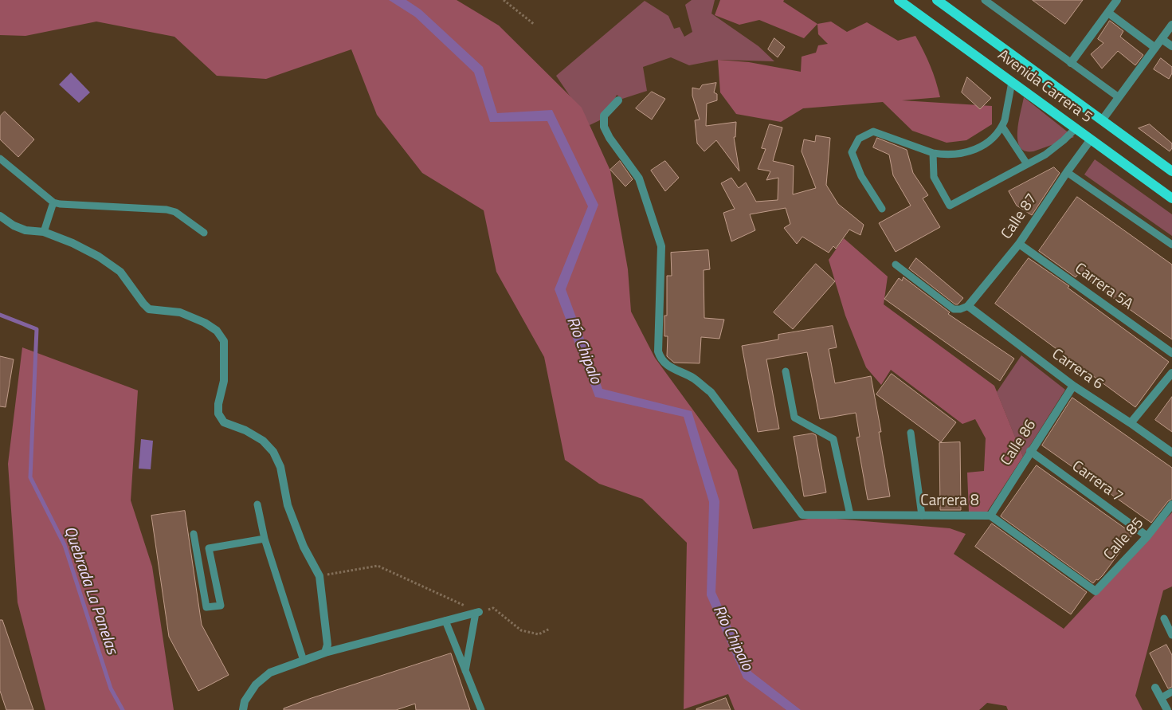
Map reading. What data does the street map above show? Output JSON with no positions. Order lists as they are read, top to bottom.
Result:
{
  "streets": {
    "main road": ["Avenida Carrera 5"],
    "street": [
      "Calle 87",
      "Carrera 5A",
      "Carrera 6",
      "Calle 86",
      "Carrera 7",
      "Carrera 8",
      "Calle 85"
    ]
  },
  "crossings": [
    ["Avenida Carrera 5", "Calle 87"],
    ["Calle 87", "Carrera 5A"],
    ["Calle 87", "Carrera 6"],
    ["Carrera 6", "Calle 86"],
    ["Calle 86", "Carrera 7"],
    ["Calle 86", "Carrera 8"],
    ["Carrera 7", "Calle 85"],
    ["Carrera 8", "Calle 85"]
  ],
  "water": ["Río Chipalo", "Quebrada La Panelas"]
}
